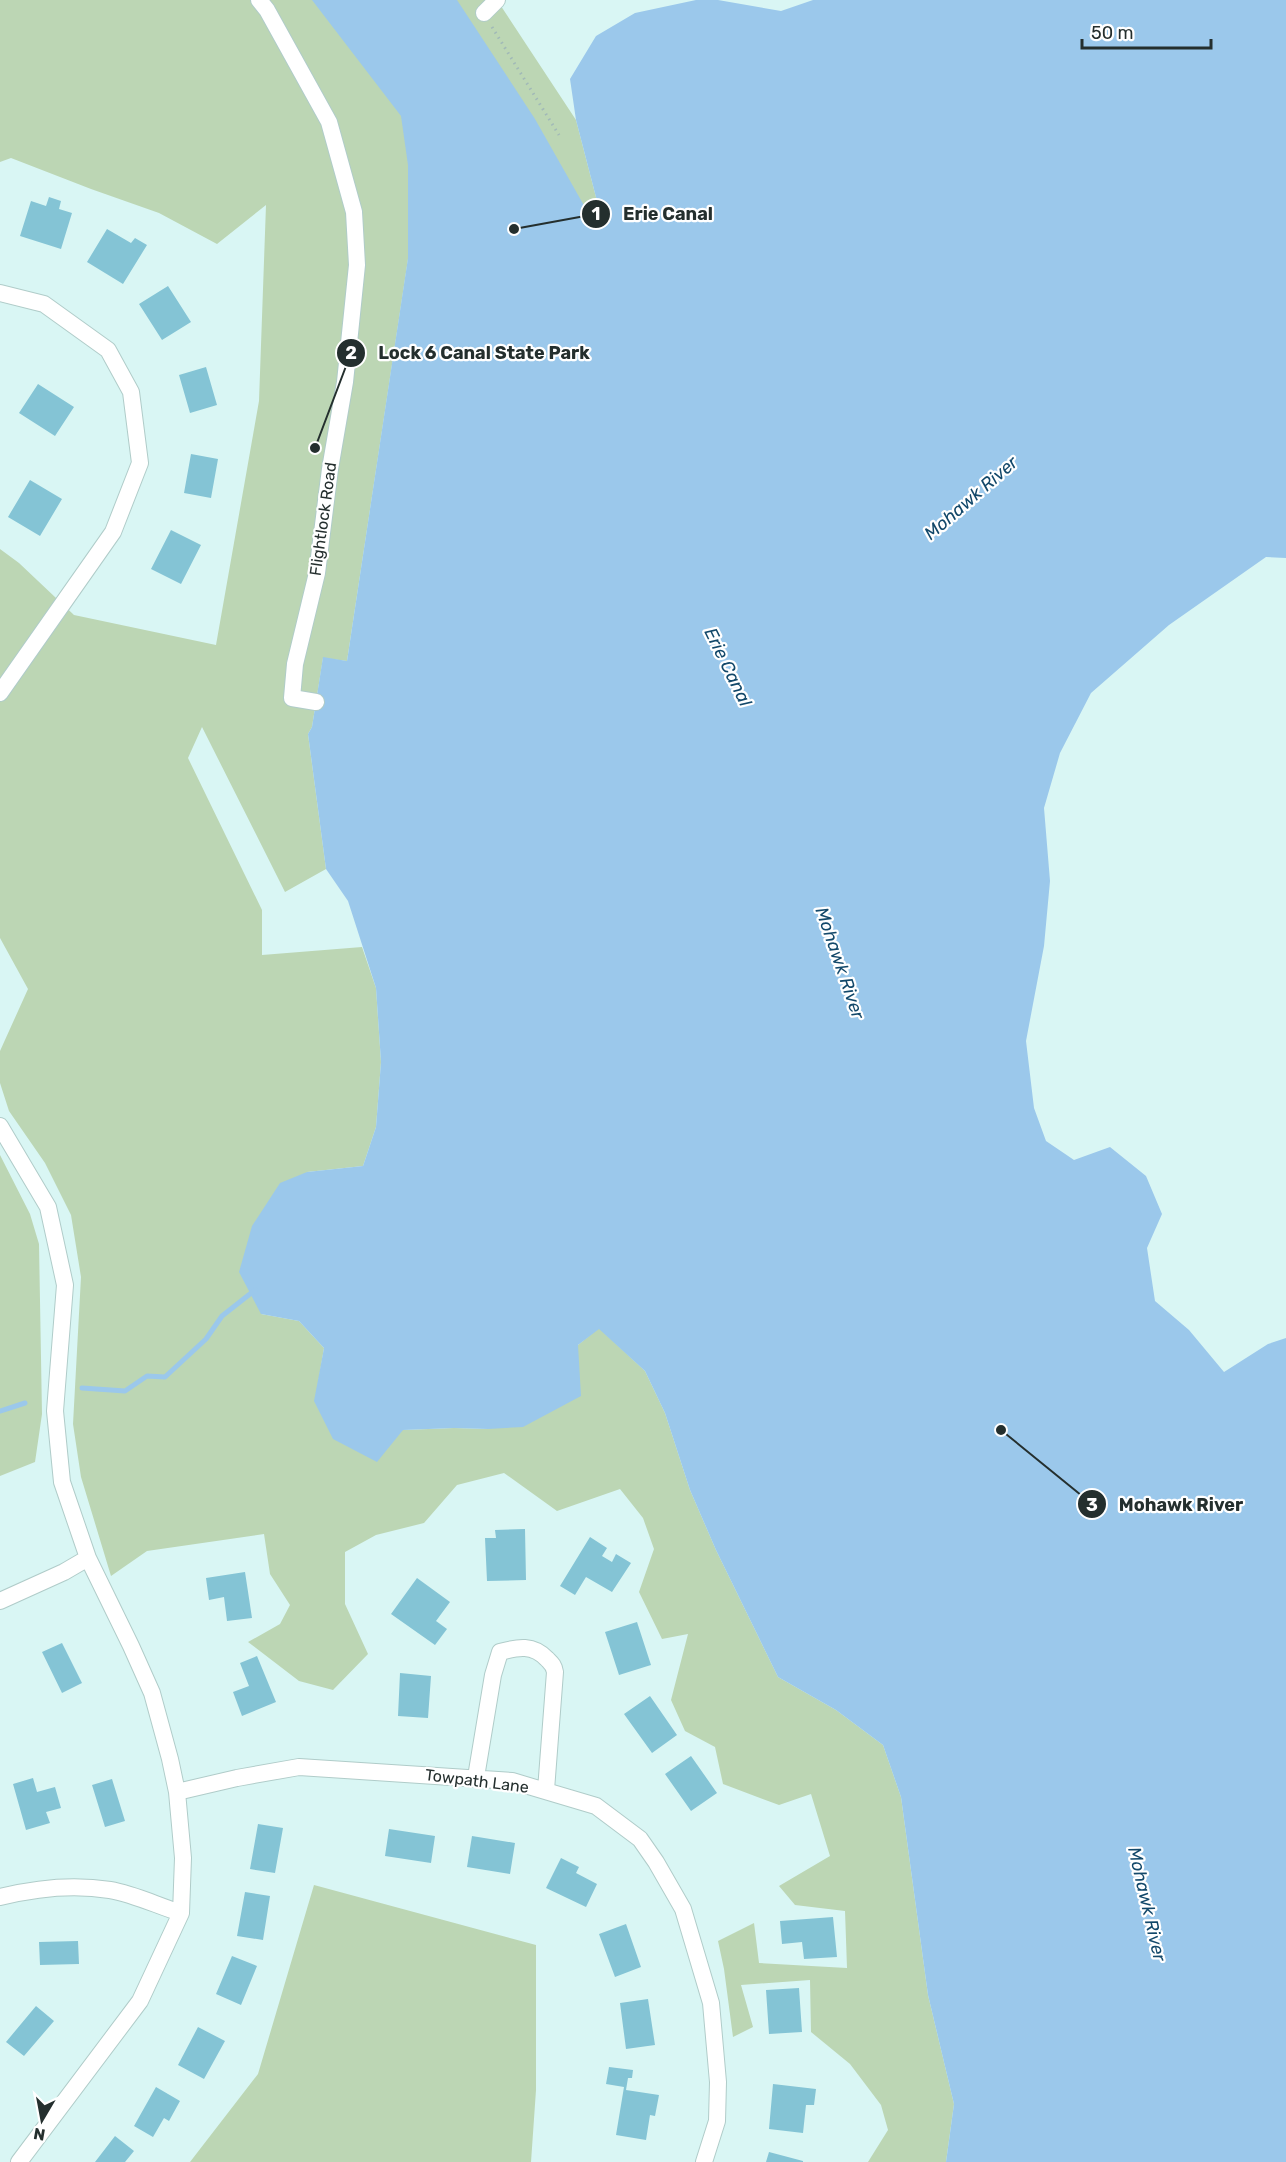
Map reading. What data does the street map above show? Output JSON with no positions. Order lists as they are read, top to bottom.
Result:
{
  "streets": {
    "street": ["Flightlock Road", "Towpath Lane"]
  },
  "water": ["Mohawk River", "Erie Canal"],
  "places": ["Erie Canal", "Lock 6 Canal State Park", "Mohawk River"],
  "scale_bar": "50 m",
  "north": "bottom"
}
